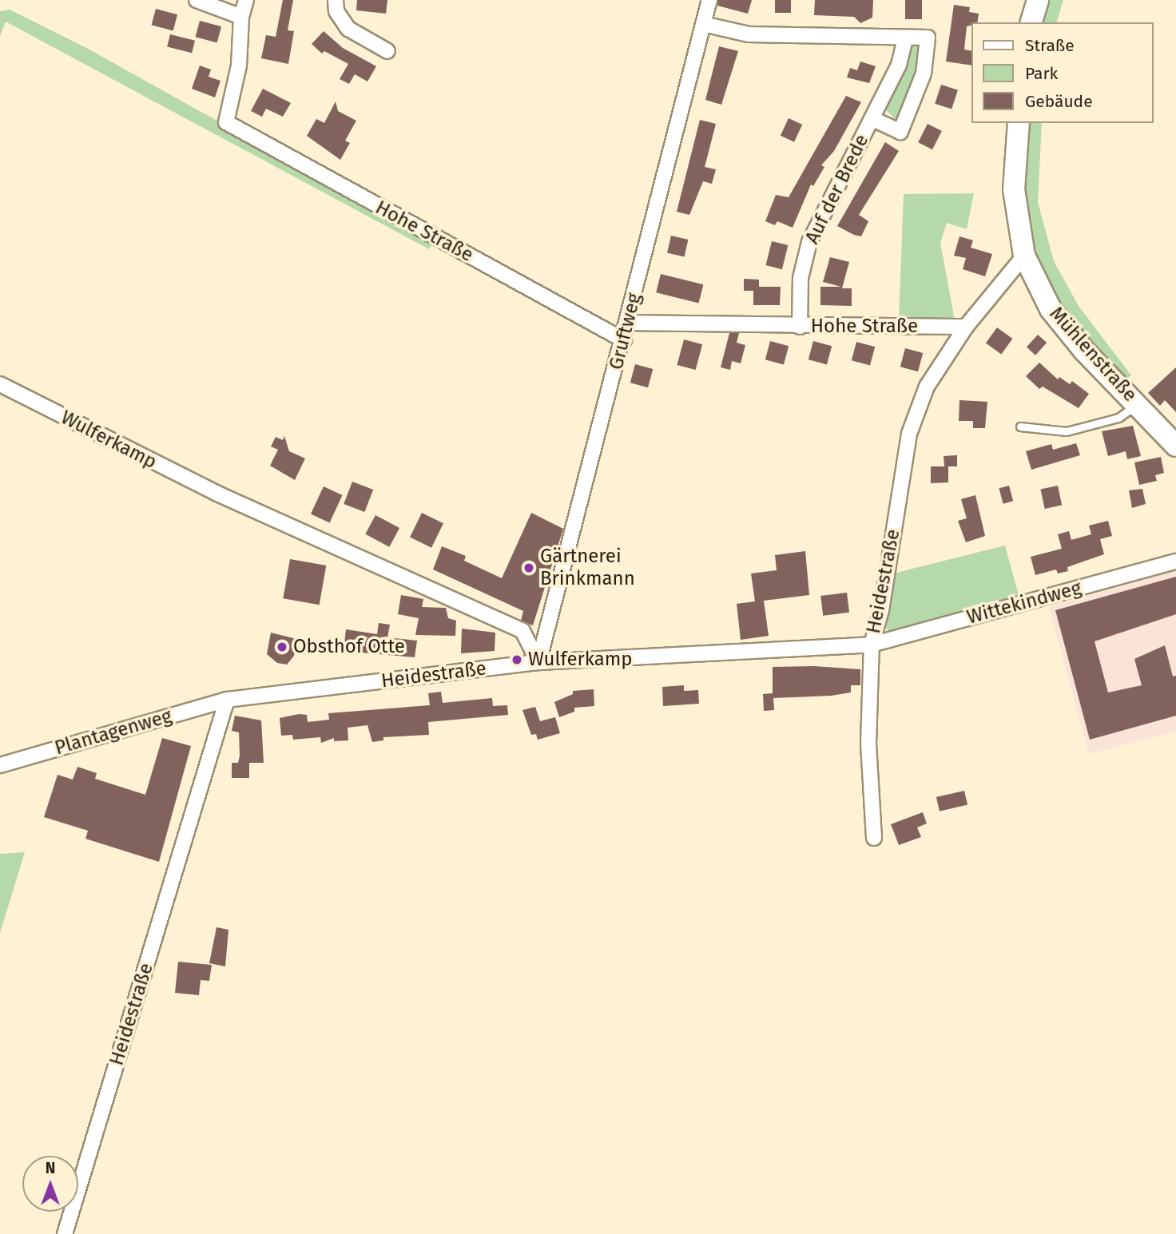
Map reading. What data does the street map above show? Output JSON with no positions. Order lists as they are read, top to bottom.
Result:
{
  "streets": {
    "street": [
      "Auf der Brede",
      "Hohe Straße",
      "Gruftweg",
      "Mühlenstraße",
      "Wulferkamp",
      "Heidestraße",
      "Wittekindweg",
      "Plantagenweg"
    ]
  },
  "crossings": [
    ["Auf der Brede", "Hohe Straße"],
    ["Auf der Brede", "Gruftweg"],
    ["Hohe Straße", "Gruftweg"],
    ["Hohe Straße", "Heidestraße"],
    ["Gruftweg", "Wulferkamp"],
    ["Gruftweg", "Heidestraße"],
    ["Mühlenstraße", "Heidestraße"],
    ["Wulferkamp", "Heidestraße"],
    ["Heidestraße", "Wittekindweg"],
    ["Heidestraße", "Plantagenweg"]
  ],
  "places": ["Gärtnerei Brinkmann", "Obsthof Otte", "Wulferkamp"],
  "legend": ["Straße", "Park", "Gebäude"],
  "north": "top"
}
